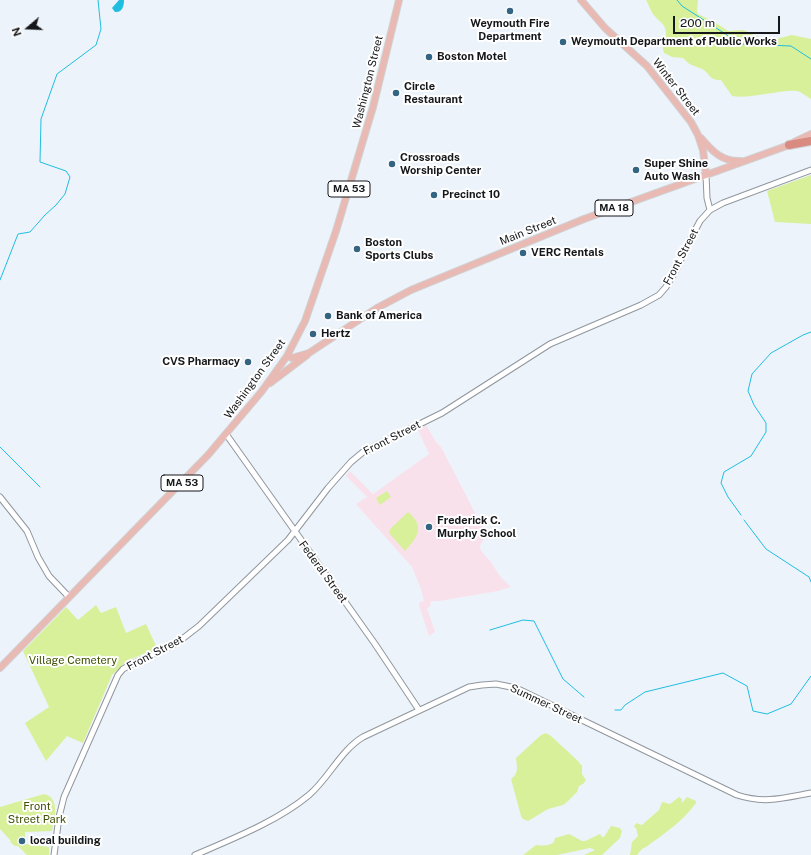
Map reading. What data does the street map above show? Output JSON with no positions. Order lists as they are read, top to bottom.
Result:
{
  "streets": {
    "main road": [
      "Washington Street",
      "Winter Street",
      "MA 53",
      "MA 18",
      "Main Street"
    ],
    "street": ["Front Street", "Federal Street", "Summer Street"]
  },
  "crossings": [
    ["Washington Street", "Main Street"],
    ["Washington Street", "Federal Street"],
    ["Winter Street", "Main Street"],
    ["Winter Street", "Front Street"],
    ["MA 18", "Main Street"],
    ["Front Street", "Federal Street"],
    ["Federal Street", "Summer Street"]
  ],
  "parks": ["Village Cemetery", "Front Street Park"],
  "places": [
    "Weymouth Fire Department",
    "Weymouth Department of Public Works",
    "Boston Motel",
    "Circle Restaurant",
    "Crossroads Worship Center",
    "Super Shine Auto Wash",
    "Precinct 10",
    "Boston Sports Clubs",
    "VERC Rentals",
    "Bank of America",
    "Hertz",
    "CVS Pharmacy",
    "Frederick C. Murphy School",
    "local building"
  ],
  "scale_bar": "200 m",
  "north": "left"
}
